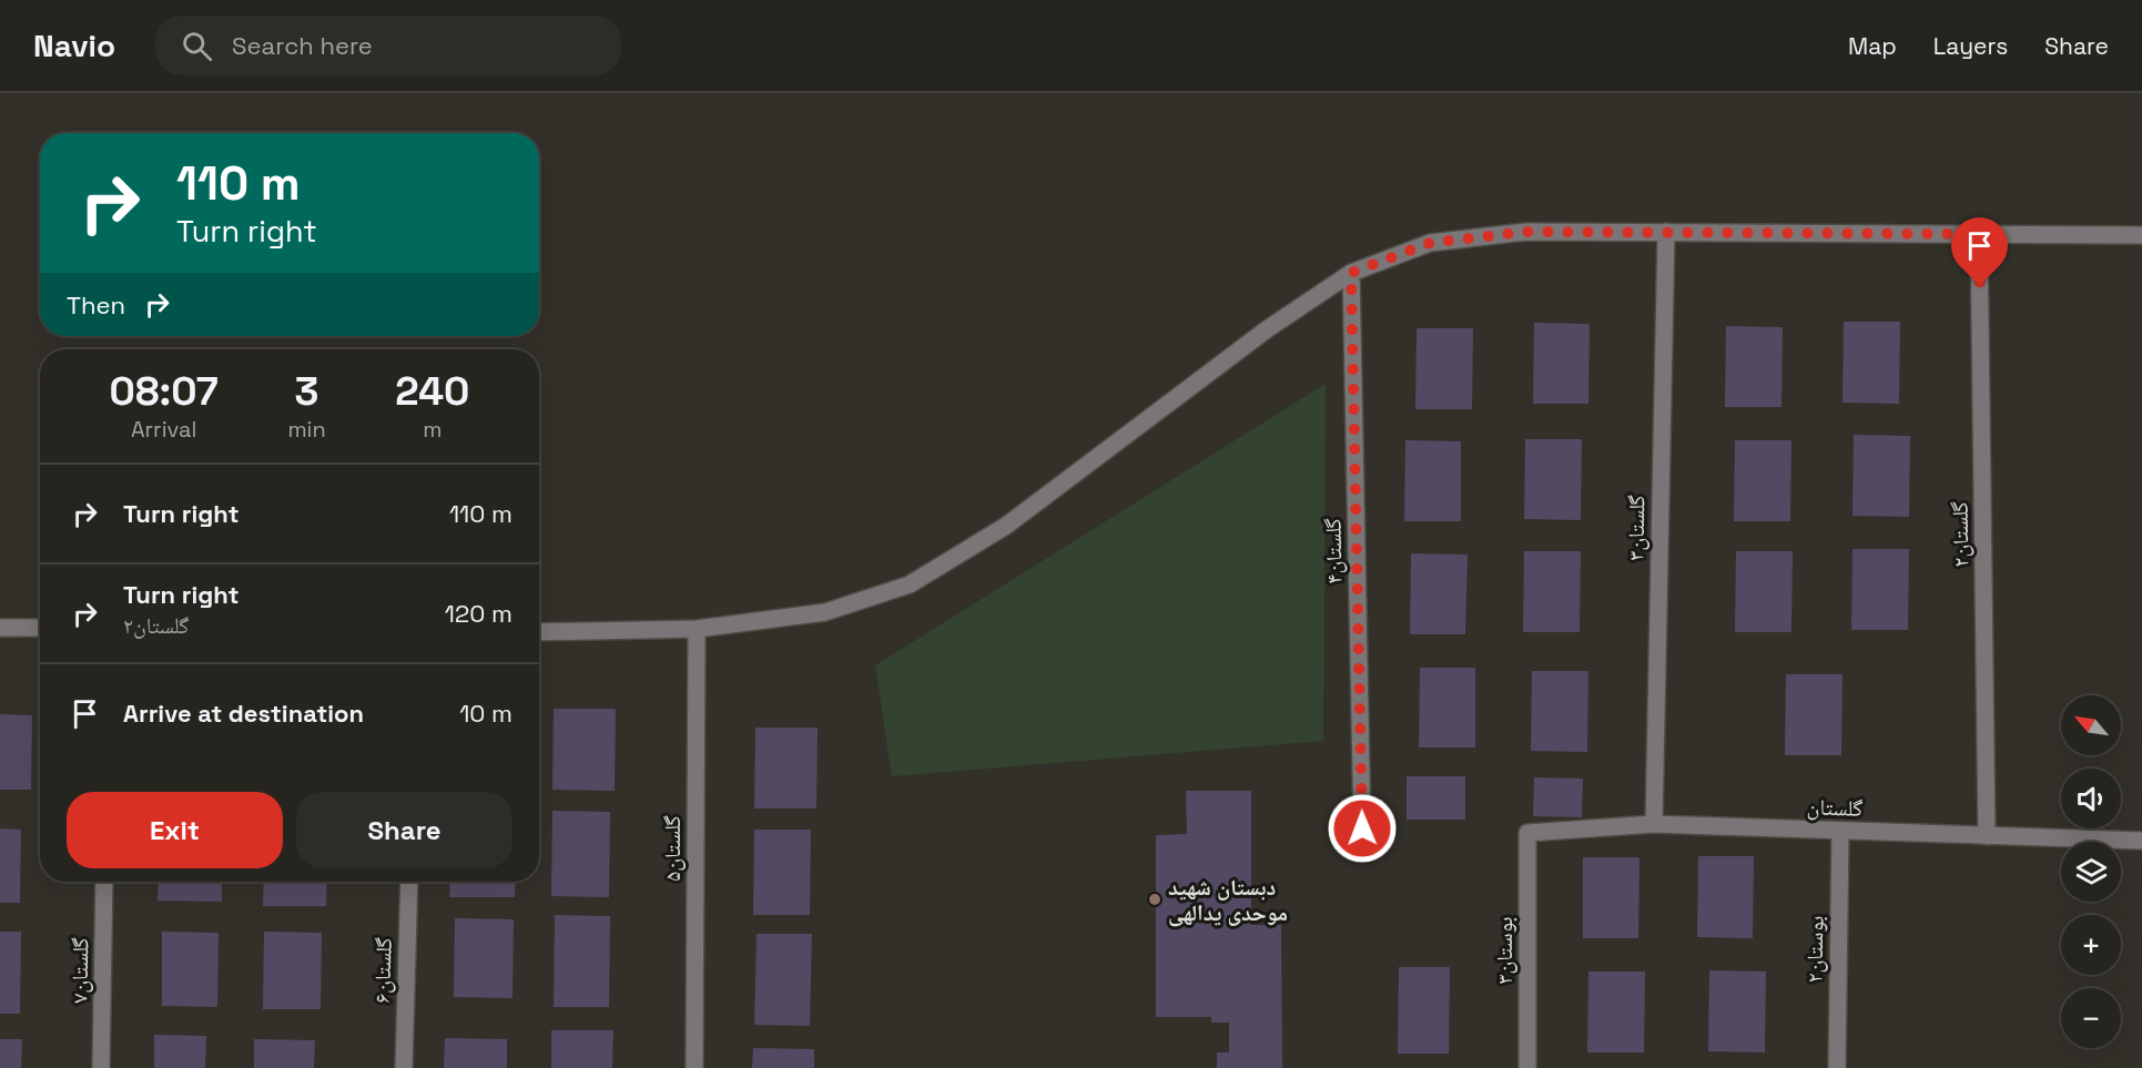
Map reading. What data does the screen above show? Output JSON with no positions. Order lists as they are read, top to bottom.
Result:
{
  "streets": {
    "street": [
      "گلستان۳",
      "گلستان۲",
      "گلستان۴",
      "گلستان",
      "گلستان۵",
      "بوستان۲",
      "بوستان۳",
      "گلستان۷",
      "گلستان۶"
    ]
  },
  "crossings": [
    ["گلستان۳", "گلستان"],
    ["گلستان۲", "گلستان"],
    ["گلستان", "بوستان۲"],
    ["گلستان", "بوستان۳"]
  ],
  "places": ["دبستان شهید موحدی یدالهی"],
  "north": "top left",
  "page": {
    "header": "Navio",
    "search": "Search here",
    "nav": ["Map", "Layers", "Share"],
    "turn": ["110 m", "Turn right"],
    "then": "Then",
    "eta": [
      "08:07",
      "Arrival",
      "3",
      "min",
      "240",
      "m"
    ],
    "list": [
      {
        "name": "Turn right",
        "value": "110 m"
      },
      {
        "name": "Turn right",
        "note": "گلستان۲",
        "value": "120 m"
      },
      {
        "name": "Arrive at destination",
        "value": "10 m"
      }
    ],
    "map_buttons": ["+", "−"],
    "buttons": ["Exit", "Share"]
  }
}
